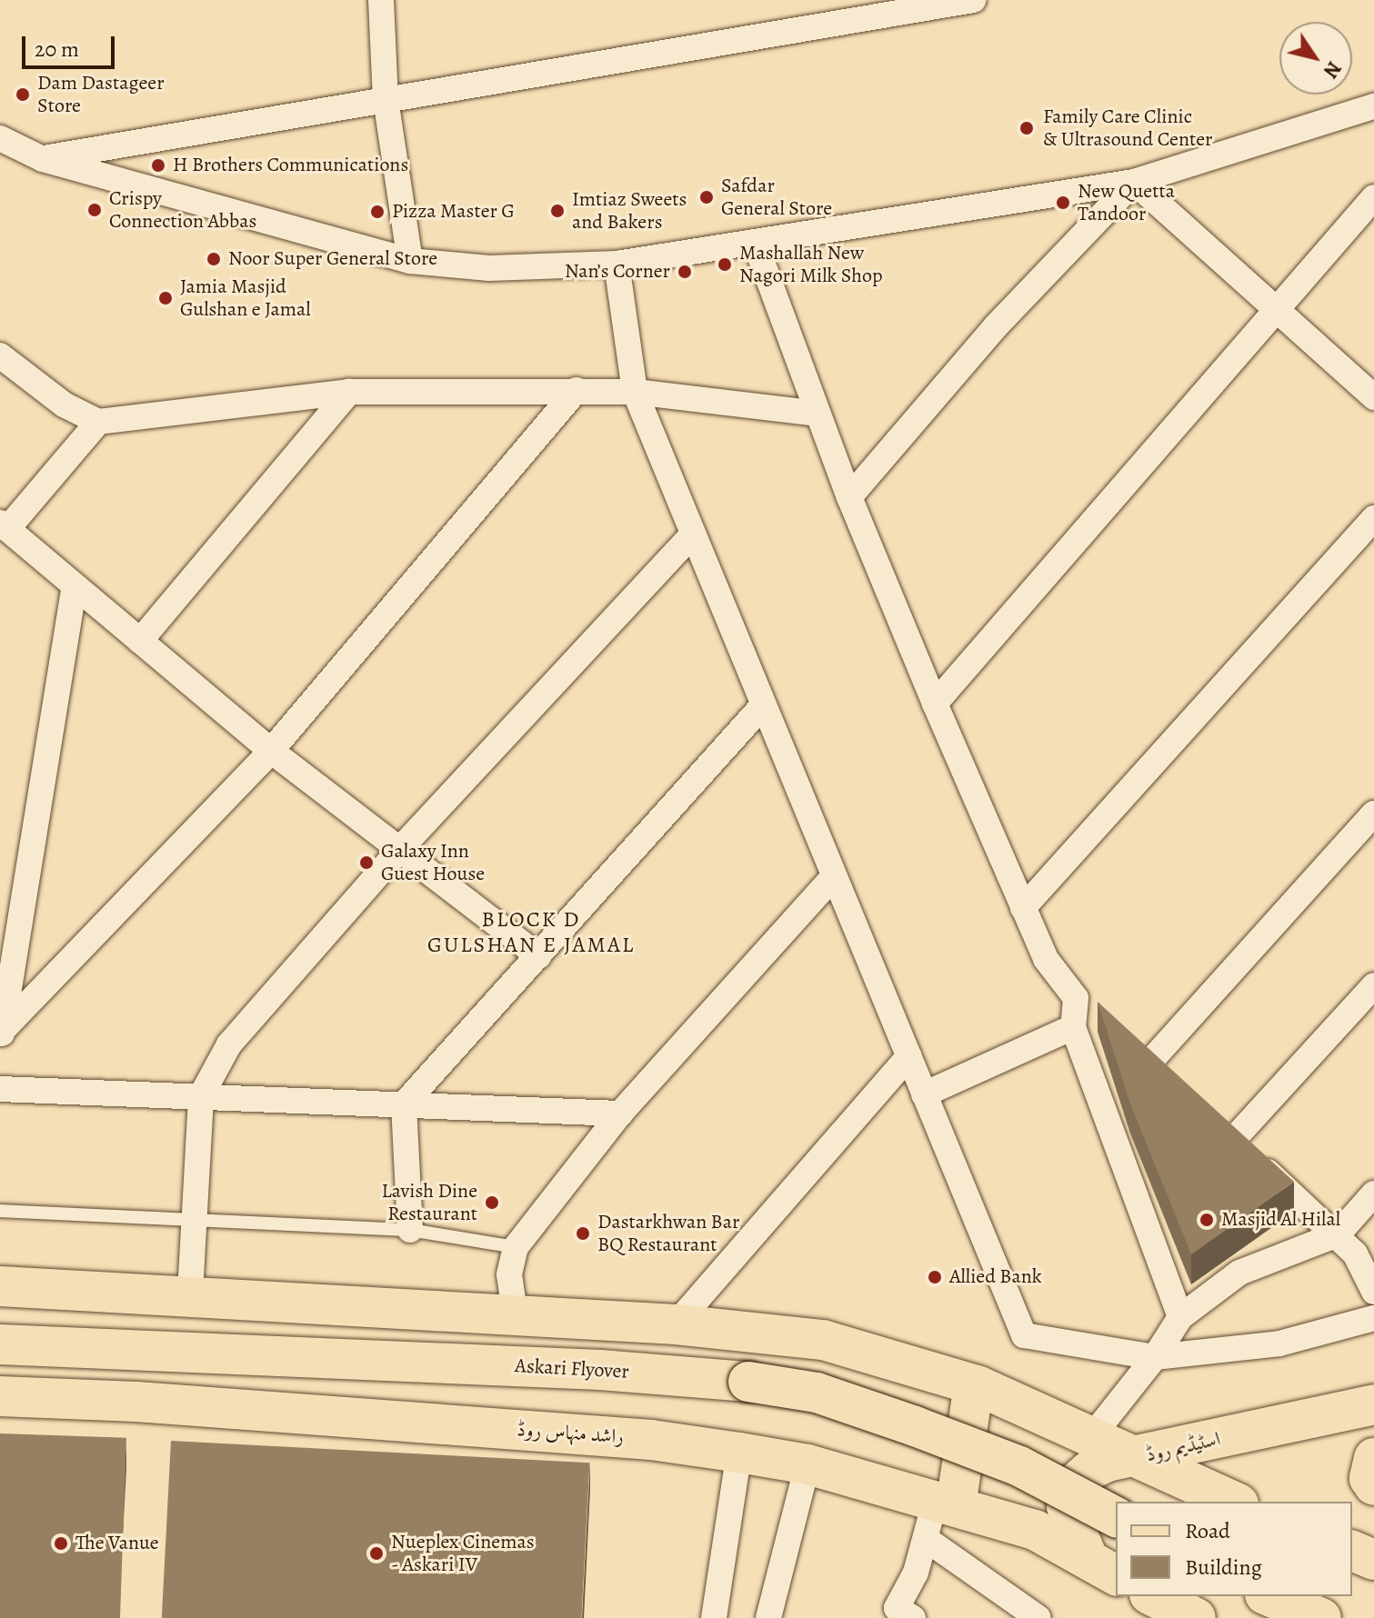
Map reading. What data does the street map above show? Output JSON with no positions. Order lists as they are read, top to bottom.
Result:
{
  "streets": {
    "main road": ["Askari Flyover", "راشد منہاس روڈ", "اسٹیڈیم روڈ"]
  },
  "crossings": [
    ["راشد منہاس روڈ", "اسٹیڈیم روڈ"]
  ],
  "districts": ["BLOCK D GULSHAN E JAMAL"],
  "places": [
    "Dam Dastageer Store",
    "Family Care Clinic & Ultrasound Center",
    "H Brothers Communications",
    "Safdar General Store",
    "New Quetta Tandoor",
    "Crispy Connection Abbas",
    "Imtiaz Sweets and Bakers",
    "Pizza Master G",
    "Noor Super General Store",
    "Mashallah New Nagori Milk Shop",
    "Nan’s Corner",
    "Jamia Masjid Gulshan e Jamal",
    "Galaxy Inn Guest House",
    "Lavish Dine Restaurant",
    "Masjid Al Hilal",
    "Dastarkhwan Bar BQ Restaurant",
    "Allied Bank",
    "The Vanue",
    "Nueplex Cinemas - Askari IV"
  ],
  "legend": ["Road", "Building"],
  "scale_bar": "20 m",
  "north": "bottom right"
}
